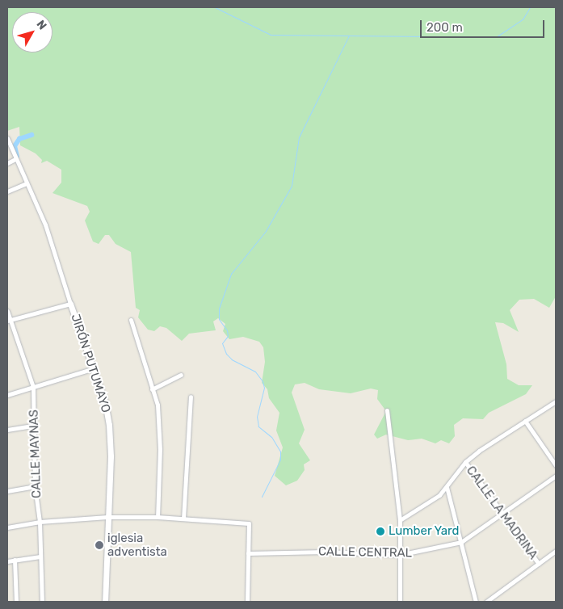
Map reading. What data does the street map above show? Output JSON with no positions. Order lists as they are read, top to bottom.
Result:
{
  "streets": {
    "street": [
      "JIRÓN PUTUMAYO",
      "CALLE MAYNAS",
      "CALLE LA MADRINA",
      "CALLE CENTRAL"
    ]
  },
  "crossings": [
    ["CALLE LA MADRINA", "CALLE CENTRAL"]
  ],
  "places": ["Lumber Yard", "iglesia adventista"],
  "scale_bar": "200 m",
  "north": "top right"
}
